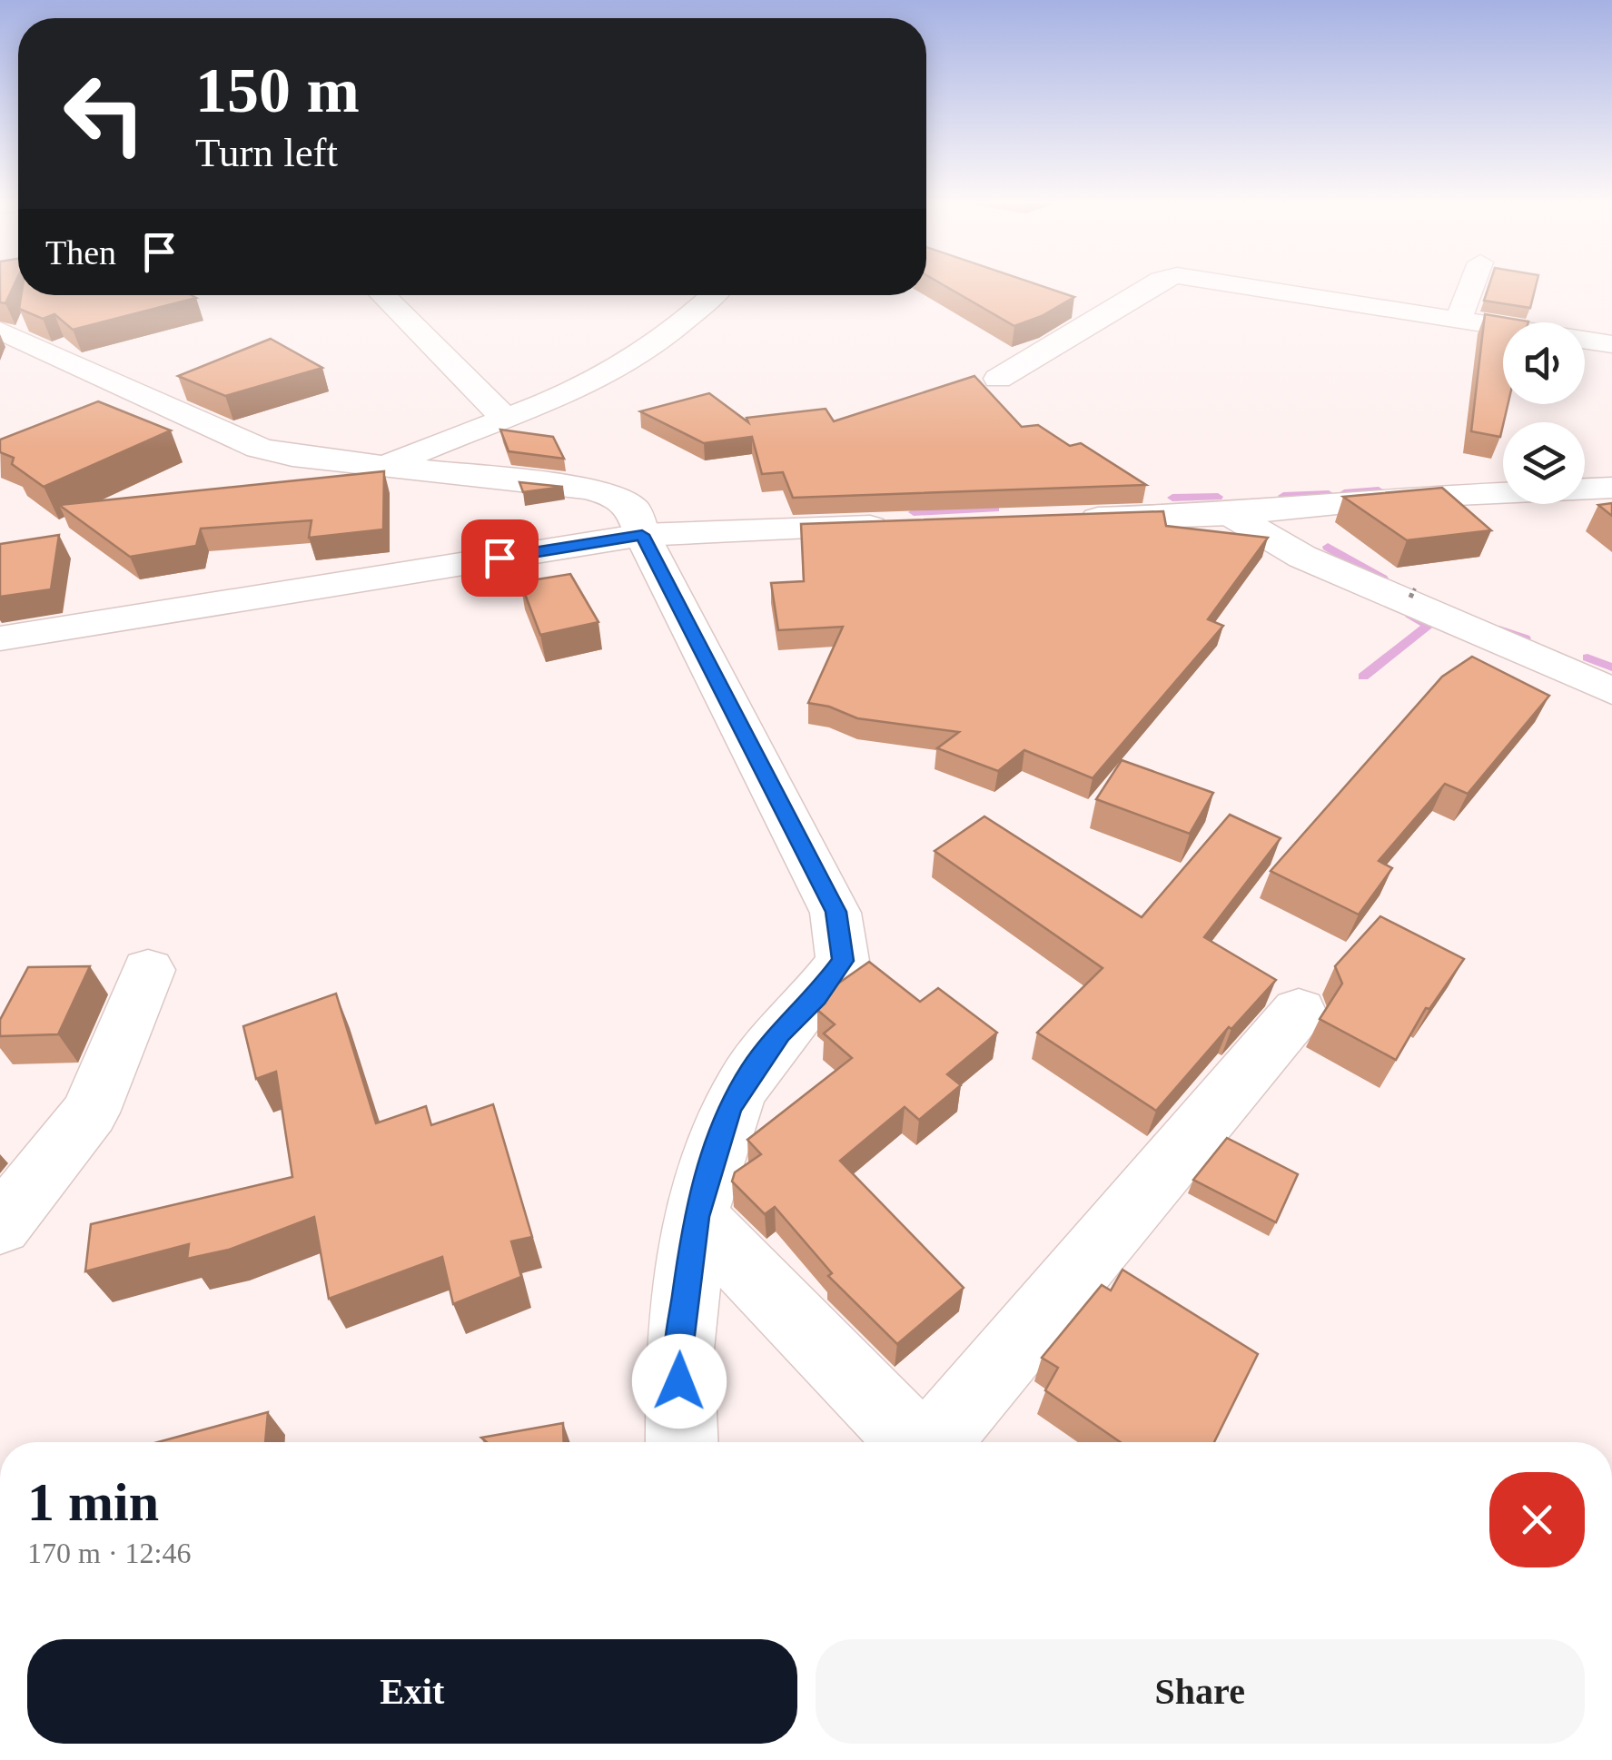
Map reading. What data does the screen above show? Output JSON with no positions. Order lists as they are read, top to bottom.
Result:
{
  "page": {
    "turn": ["150 m", "Turn left"],
    "then": "Then",
    "heading": ["1 min", "170 m · 12:46"],
    "buttons": ["Exit", "Share"]
  }
}
